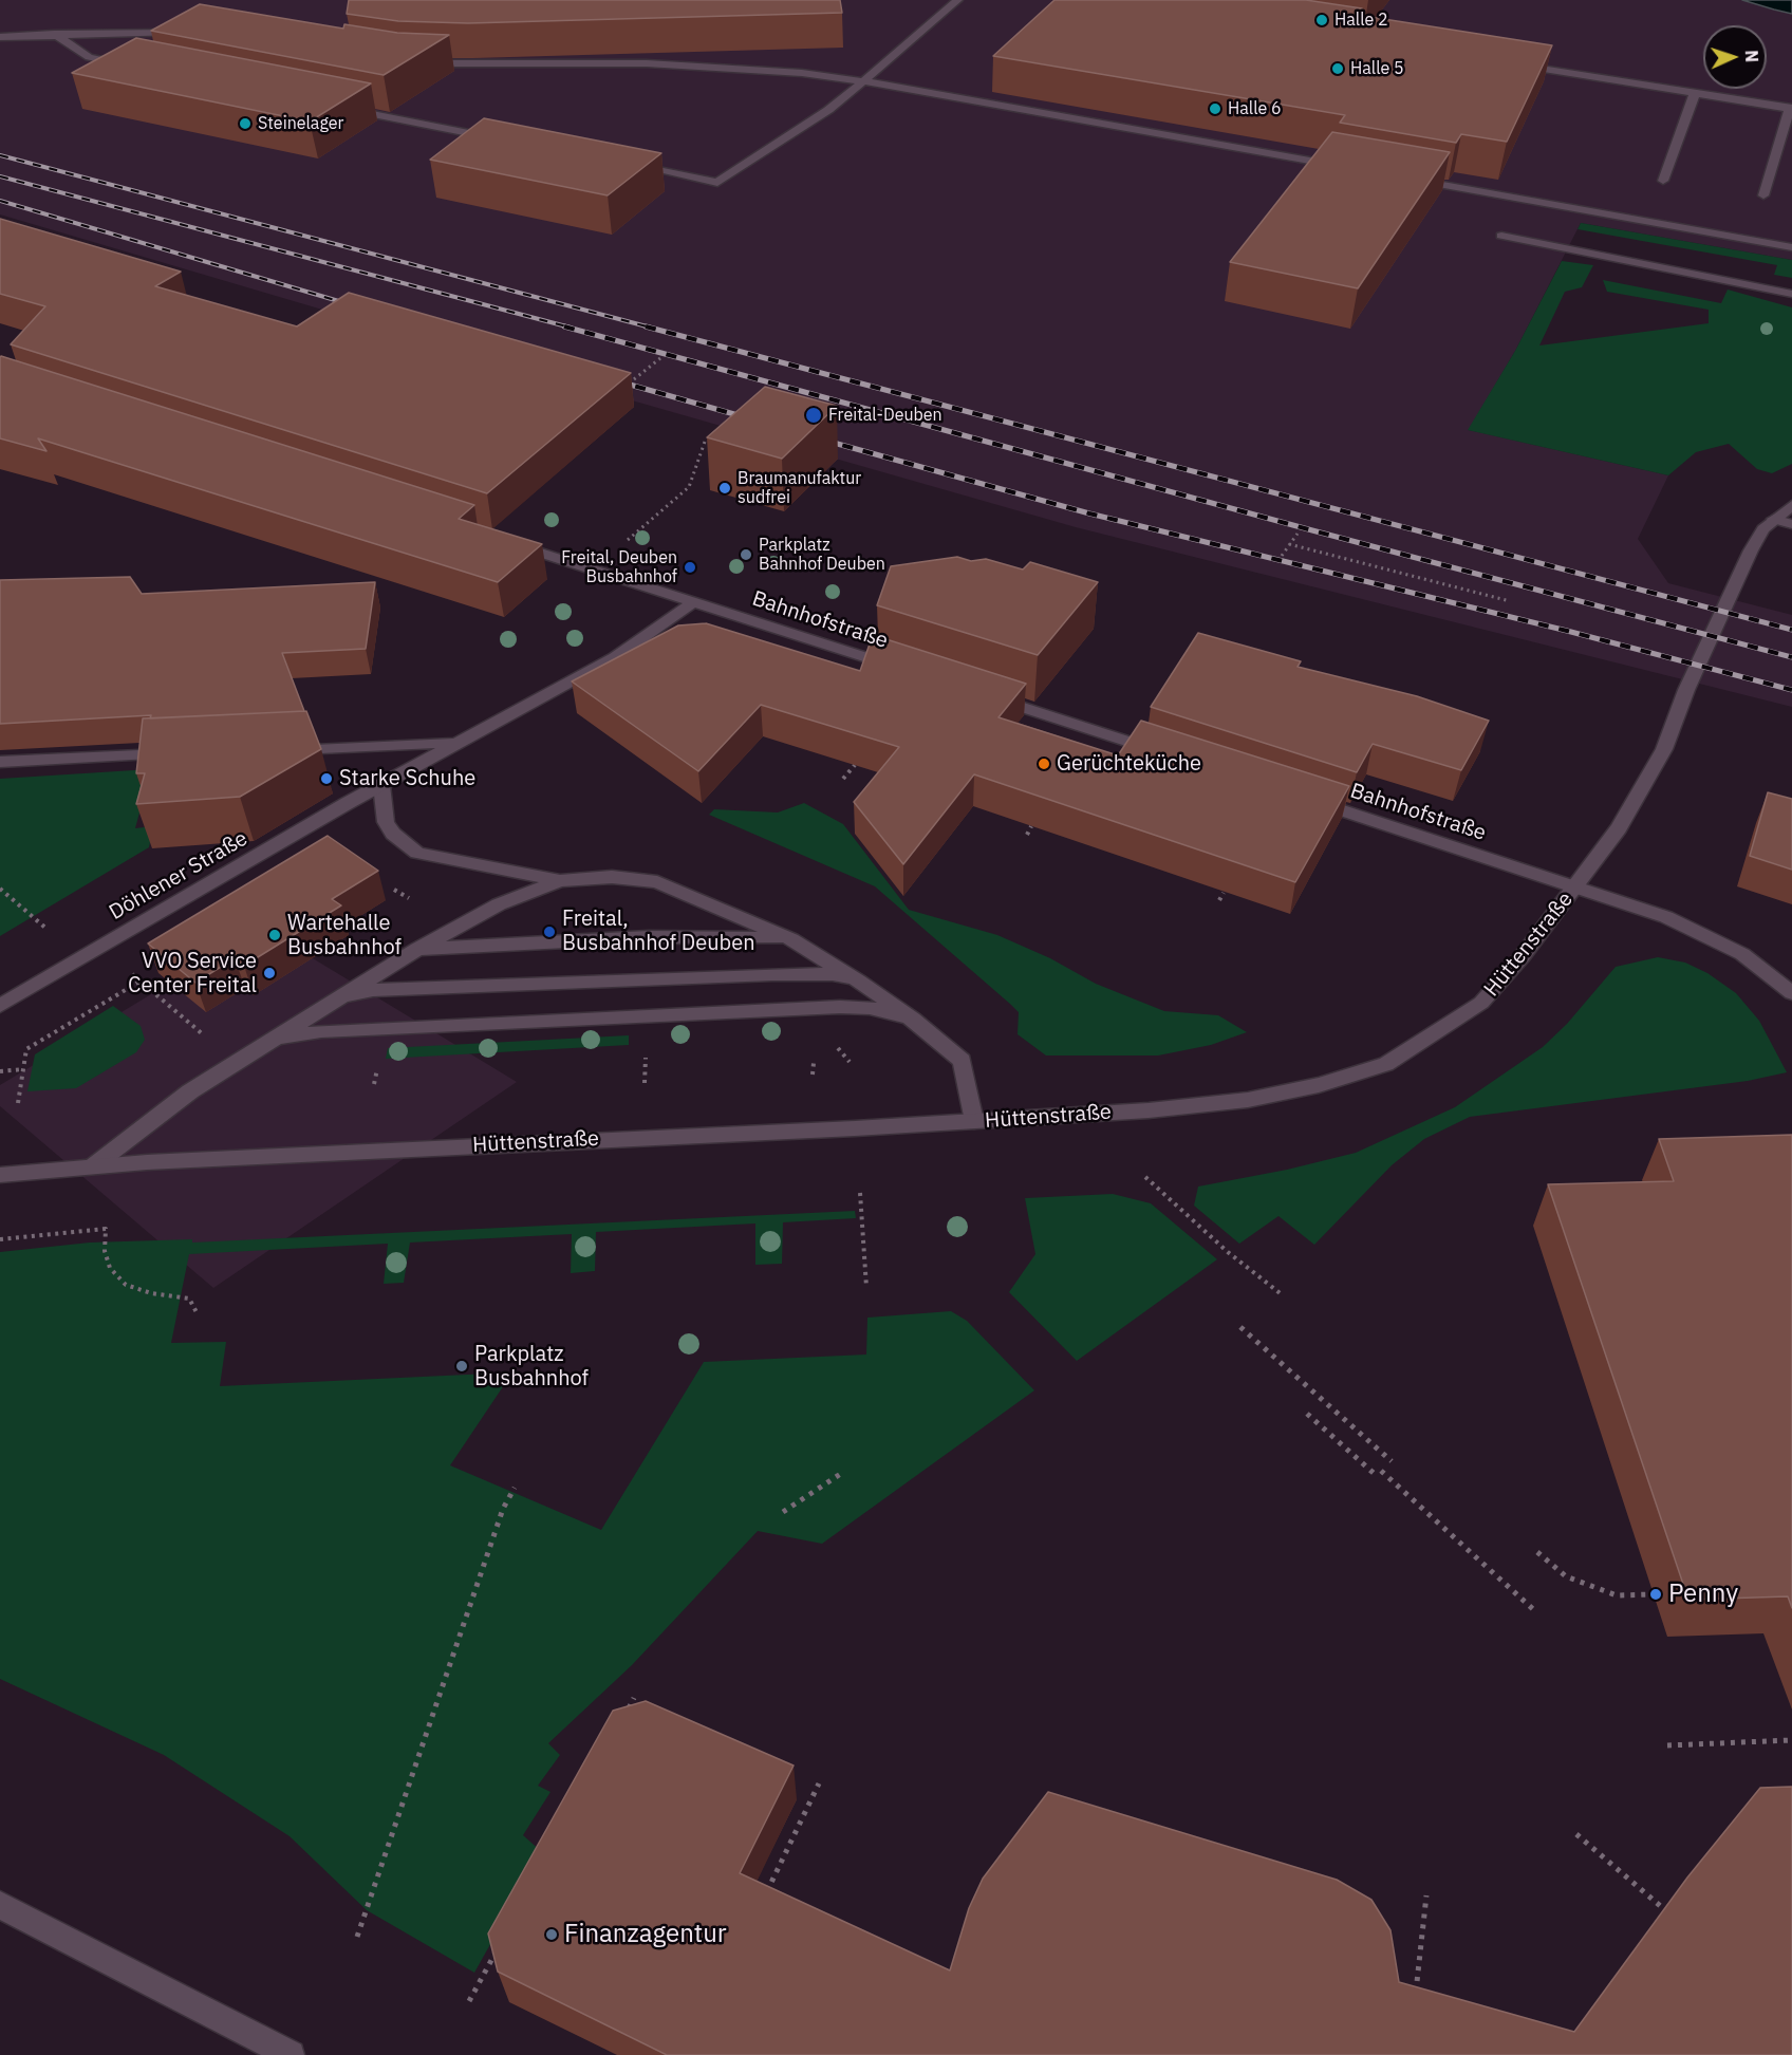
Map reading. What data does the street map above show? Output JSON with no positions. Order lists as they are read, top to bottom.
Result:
{
  "streets": {
    "street": ["Bahnhofstraße", "Döhlener Straße", "Hüttenstraße"]
  },
  "crossings": [
    ["Bahnhofstraße", "Döhlener Straße"],
    ["Bahnhofstraße", "Hüttenstraße"]
  ],
  "places": [
    "Halle 2",
    "Halle 5",
    "Halle 6",
    "Steinelager",
    "Freital-Deuben",
    "Braumanufaktur sudfrei",
    "Parkplatz Bahnhof Deuben",
    "Freital, Deuben Busbahnhof",
    "Gerüchteküche",
    "Starke Schuhe",
    "Freital, Busbahnhof Deuben",
    "Wartehalle Busbahnhof",
    "VVO Service Center Freital",
    "Parkplatz Busbahnhof",
    "Penny",
    "Finanzagentur"
  ],
  "north": "right"
}
